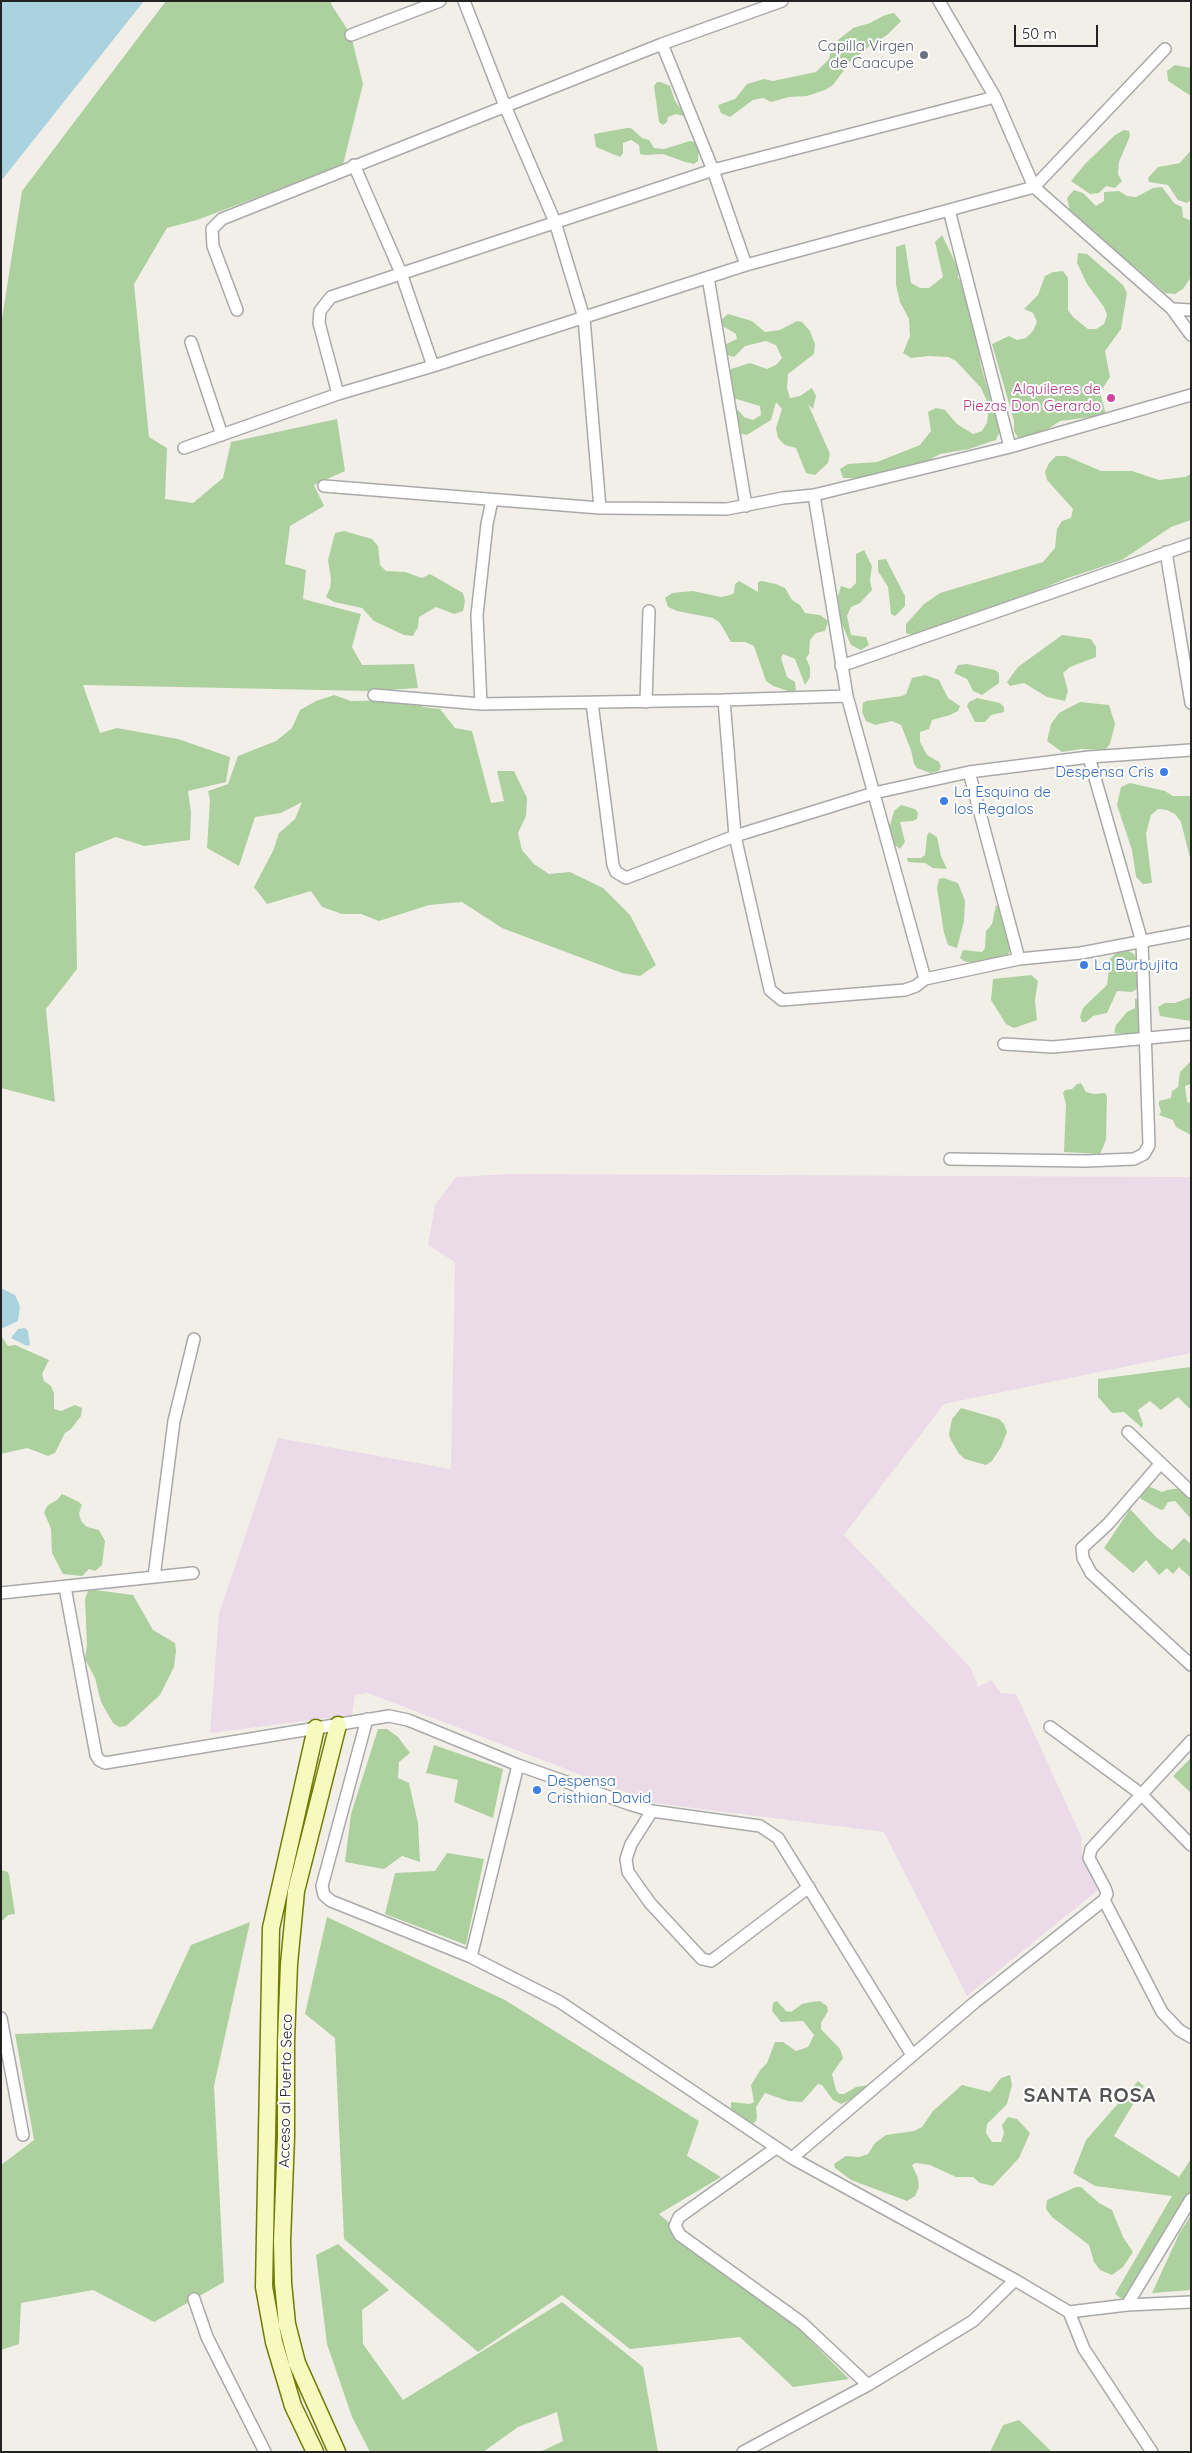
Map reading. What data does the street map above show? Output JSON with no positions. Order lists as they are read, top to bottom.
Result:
{
  "streets": {
    "main road": ["Acceso al Puerto Seco"]
  },
  "districts": ["SANTA ROSA"],
  "places": [
    "Capilla Virgen de Caacupe",
    "Alquileres de Piezas Don Gerardo",
    "Despensa Cris",
    "La Esquina de los Regalos",
    "La Burbujita",
    "Despensa Cristhian David"
  ],
  "scale_bar": "50 m"
}
